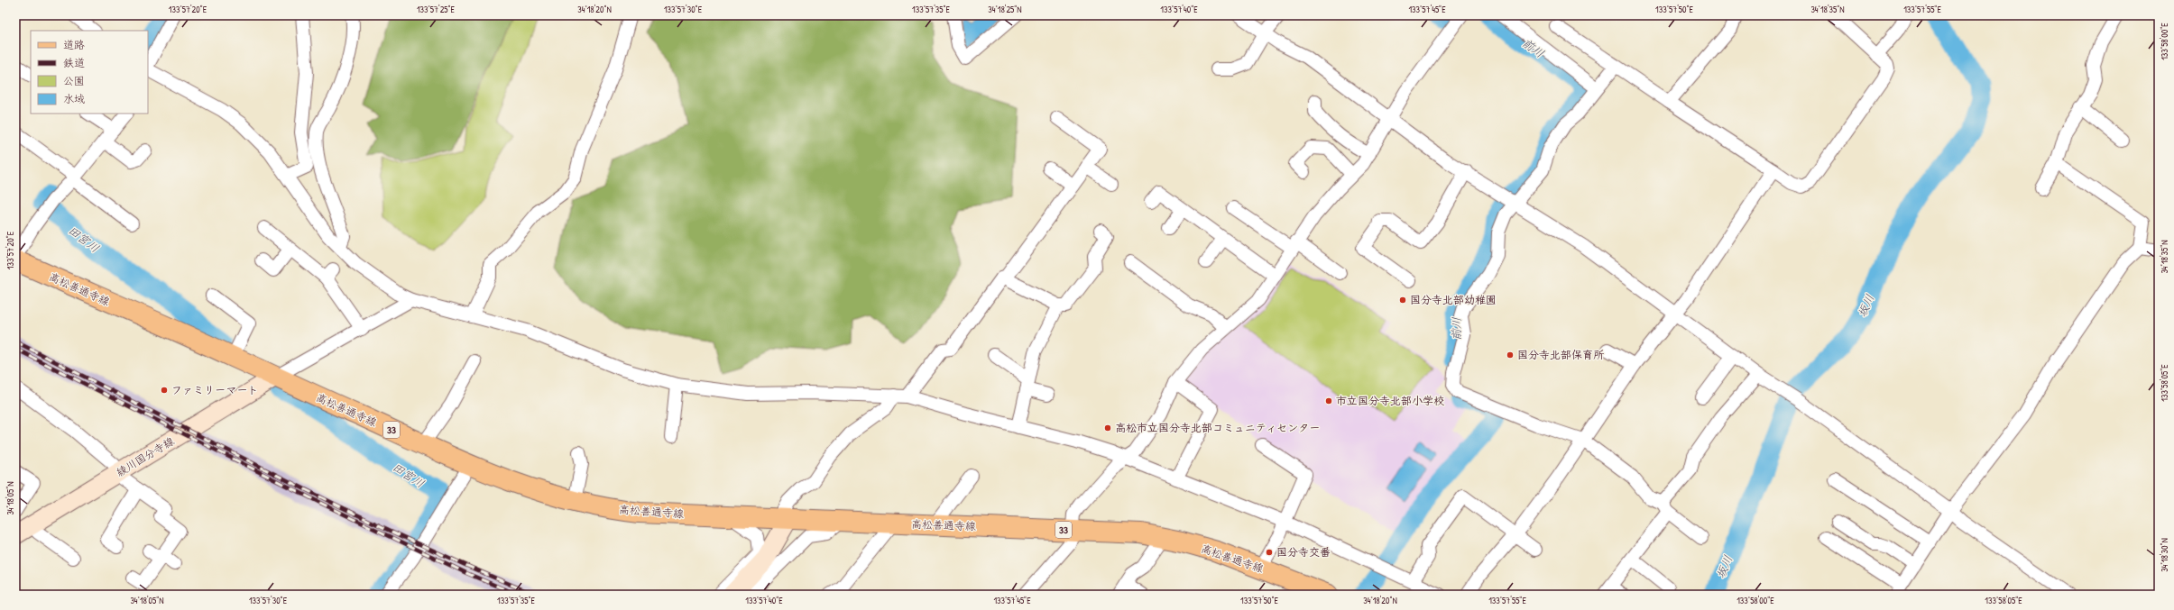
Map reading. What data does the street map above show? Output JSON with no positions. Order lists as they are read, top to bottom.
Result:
{
  "streets": {
    "main road": ["高松善通寺線", "33", "綾川国分寺線"]
  },
  "crossings": [
    ["高松善通寺線", "綾川国分寺線"]
  ],
  "water": ["前川", "田宮川", "坂川"],
  "places": [
    "国分寺北部幼稚園",
    "国分寺北部保育所",
    "ファミリーマート",
    "市立国分寺北部小学校",
    "高松市立国分寺北部コミュニティセンター",
    "国分寺交番"
  ],
  "legend": [
    "道路",
    "鉄道",
    "公園",
    "水域"
  ],
  "coordinates": [
    "133°57'20\"E",
    "133°57'25\"E",
    "34°18'20\"N",
    "133°57'30\"E",
    "133°57'35\"E",
    "34°18'25\"N",
    "133°57'40\"E",
    "133°57'45\"E",
    "133°57'50\"E",
    "34°18'35\"N",
    "133°57'55\"E",
    "133°58'00\"E",
    "133°58'05\"E",
    "34°18'05\"N",
    "34°18'30\"N"
  ]
}
